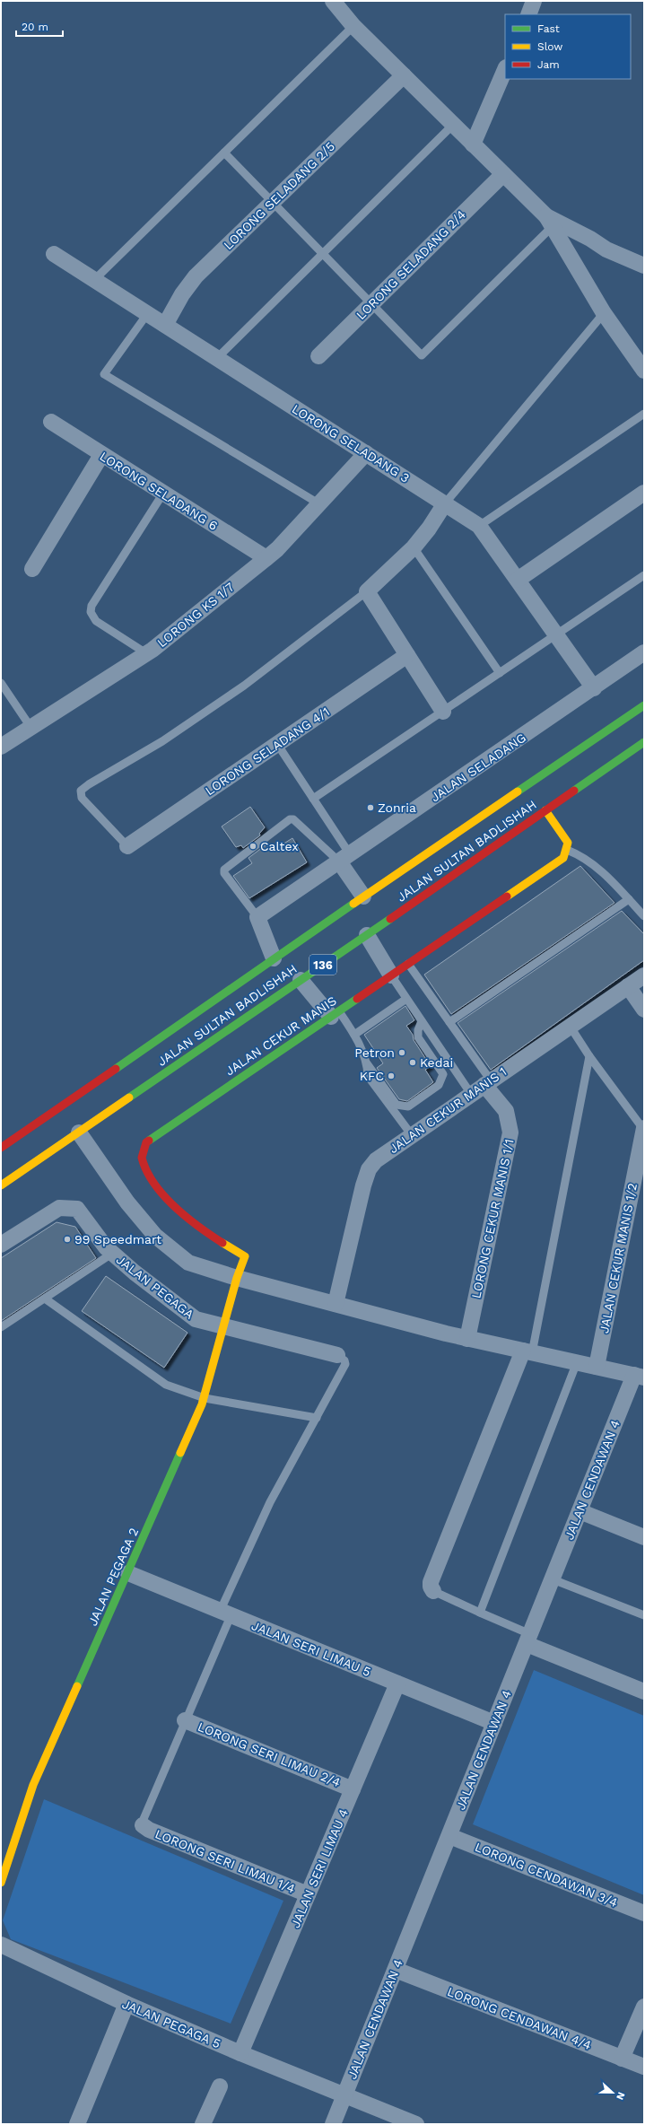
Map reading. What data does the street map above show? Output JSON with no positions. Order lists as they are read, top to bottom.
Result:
{
  "streets": {
    "main road": [
      "JALAN SULTAN BADLISHAH",
      "136",
      "JALAN CEKUR MANIS",
      "JALAN PEGAGA 2"
    ],
    "street": [
      "LORONG SELADANG 2/5",
      "LORONG SELADANG 2/4",
      "LORONG SELADANG 3",
      "LORONG SELADANG 6",
      "LORONG KS 1/7",
      "LORONG SELADANG 4/1",
      "JALAN SELADANG",
      "JALAN CEKUR MANIS 1",
      "LORONG CEKUR MANIS 1/1",
      "JALAN CEKUR MANIS 1/2",
      "JALAN PEGAGA",
      "JALAN CENDAWAN 4",
      "JALAN SERI LIMAU 5",
      "LORONG SERI LIMAU 2/4",
      "LORONG SERI LIMAU 1/4",
      "JALAN SERI LIMAU 4",
      "LORONG CENDAWAN 3/4",
      "LORONG CENDAWAN 4/4",
      "JALAN PEGAGA 5"
    ]
  },
  "crossings": [
    ["LORONG SELADANG 2/5", "LORONG SELADANG 3"],
    ["LORONG SELADANG 3", "LORONG KS 1/7"],
    ["LORONG SELADANG 3", "JALAN SELADANG"],
    ["LORONG SELADANG 6", "LORONG KS 1/7"],
    ["JALAN CEKUR MANIS", "JALAN PEGAGA 2"],
    ["JALAN CEKUR MANIS 1", "LORONG CEKUR MANIS 1/1"],
    ["JALAN PEGAGA", "JALAN PEGAGA 2"],
    ["JALAN CENDAWAN 4", "JALAN SERI LIMAU 5"],
    ["JALAN CENDAWAN 4", "LORONG CENDAWAN 3/4"],
    ["JALAN CENDAWAN 4", "LORONG CENDAWAN 4/4"],
    ["JALAN CENDAWAN 4", "JALAN PEGAGA 5"],
    ["JALAN PEGAGA 2", "JALAN SERI LIMAU 5"],
    ["JALAN SERI LIMAU 5", "JALAN SERI LIMAU 4"],
    ["LORONG SERI LIMAU 2/4", "JALAN SERI LIMAU 4"],
    ["LORONG SERI LIMAU 1/4", "JALAN SERI LIMAU 4"],
    ["JALAN SERI LIMAU 4", "JALAN PEGAGA 5"]
  ],
  "places": [
    "Zonria",
    "Caltex",
    "Petron",
    "Kedai",
    "KFC",
    "99 Speedmart"
  ],
  "legend": ["Fast", "Slow", "Jam"],
  "scale_bar": "20 m",
  "north": "right"
}
